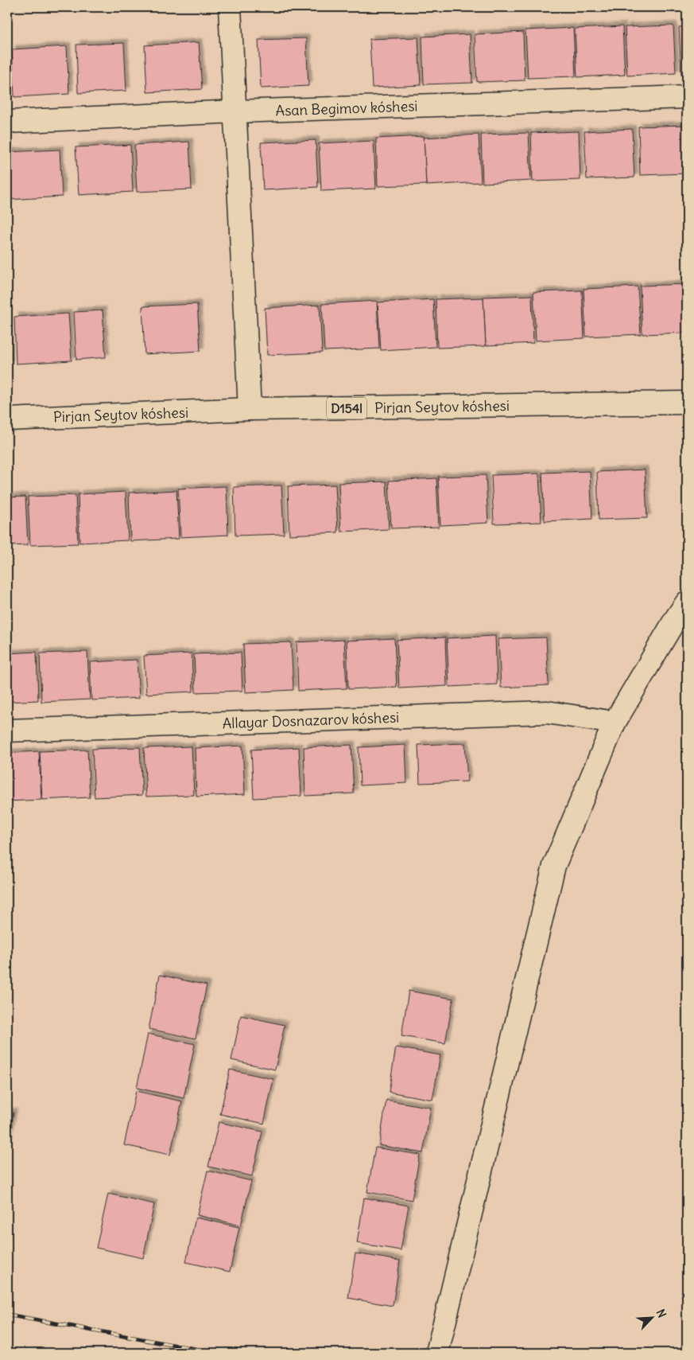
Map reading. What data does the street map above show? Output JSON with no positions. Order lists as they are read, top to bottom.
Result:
{
  "streets": {
    "street": [
      "Asan Begimov kóshesi",
      "Pirjan Seytov kóshesi",
      "D154l",
      "Allayar Dosnazarov kóshesi"
    ]
  },
  "north": "top right"
}
